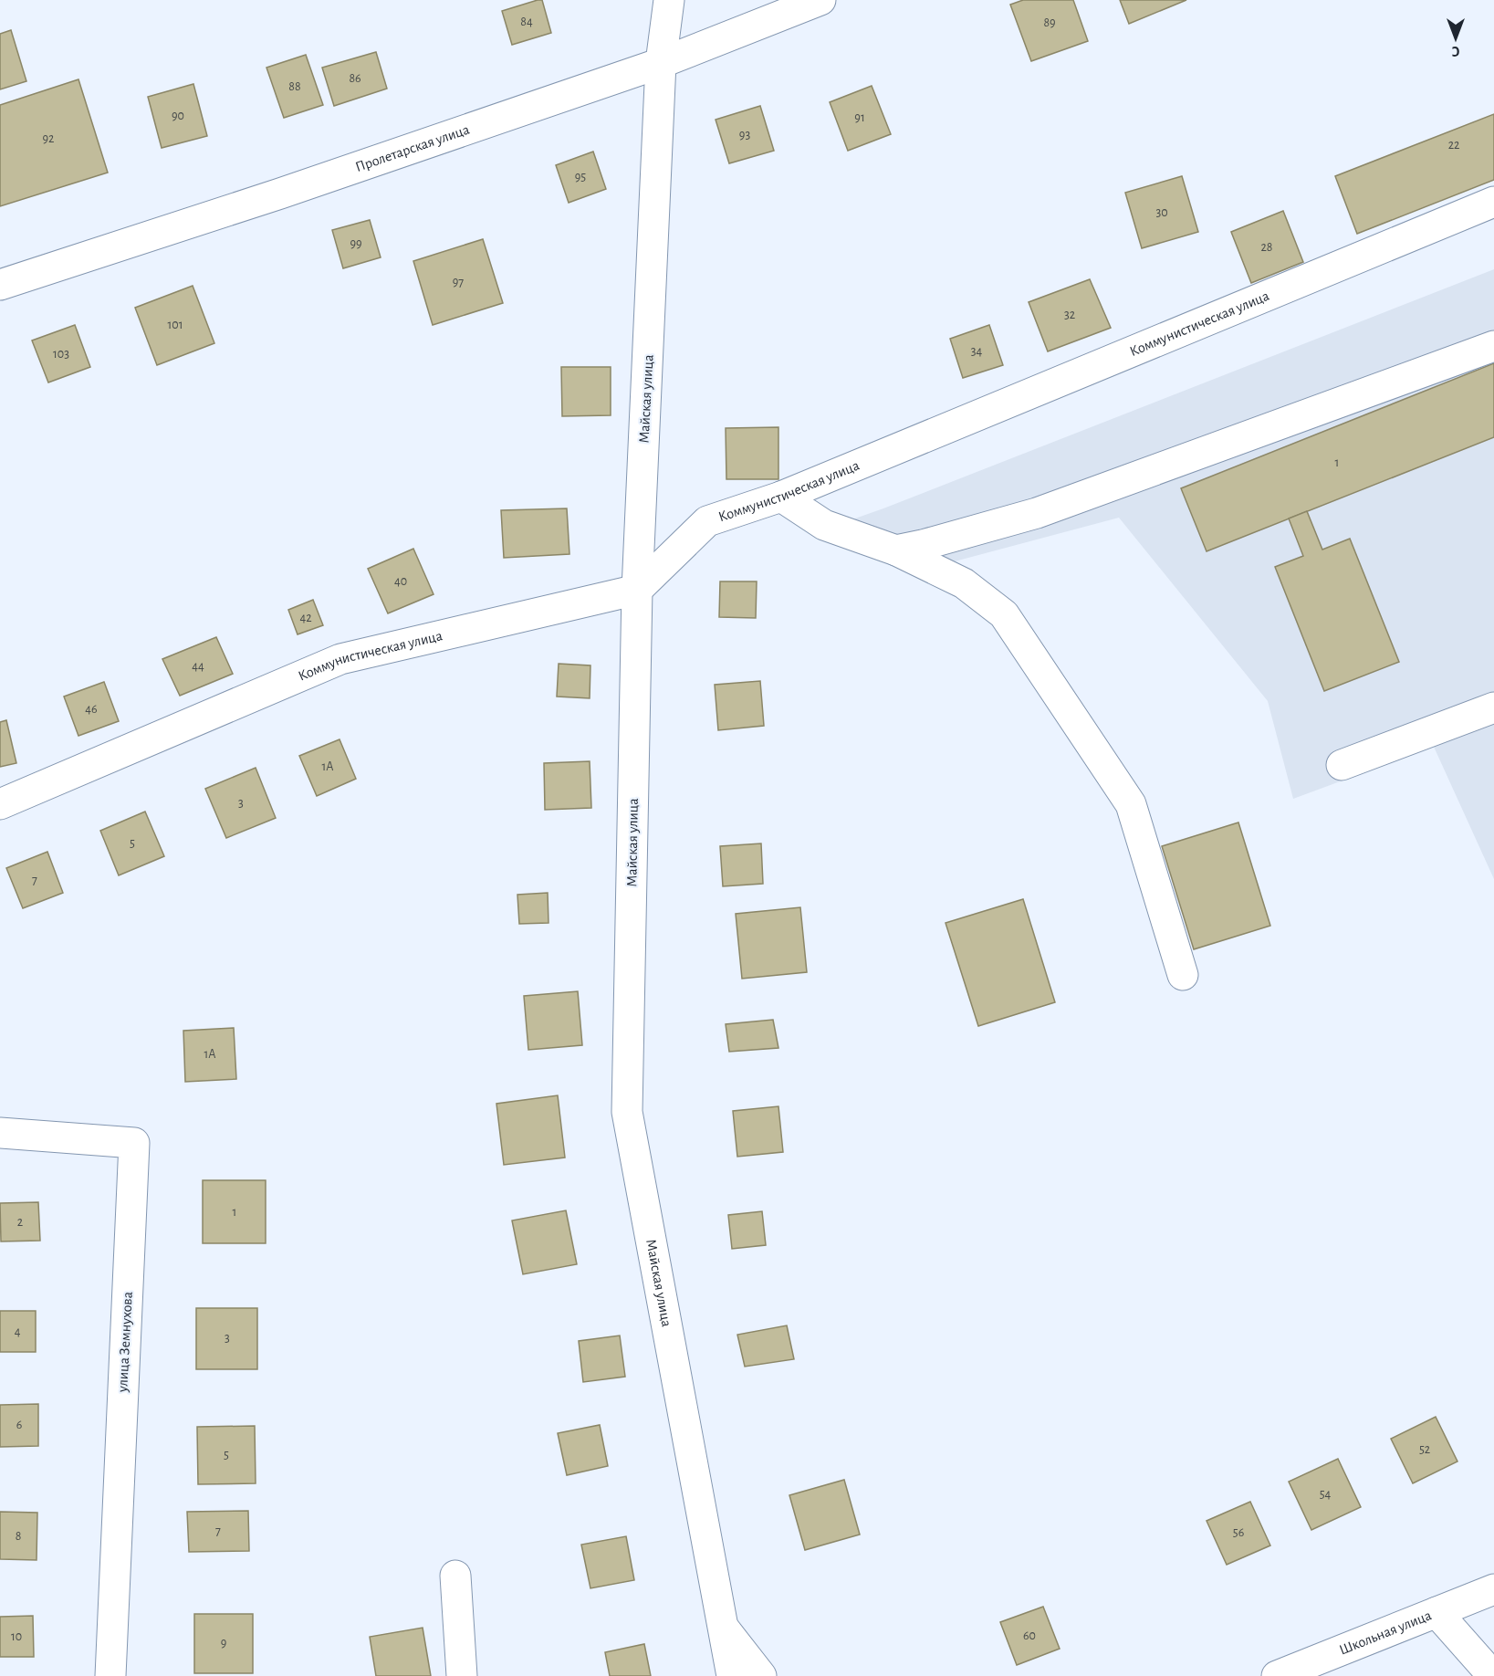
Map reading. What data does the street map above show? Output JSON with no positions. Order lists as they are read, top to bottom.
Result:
{
  "streets": {
    "street": [
      "Пролетарская улица",
      "Коммунистическая улица",
      "Майская улица",
      "улица Земнухова",
      "Школьная улица"
    ]
  },
  "crossings": [
    ["Пролетарская улица", "Майская улица"],
    ["Коммунистическая улица", "Майская улица"]
  ],
  "house_numbers": [
    "84",
    "89",
    "86",
    "88",
    "90",
    "91",
    "93",
    "92",
    "22",
    "95",
    "30",
    "99",
    "28",
    "97",
    "32",
    "101",
    "34",
    "103",
    "1",
    "40",
    "42",
    "44",
    "46",
    "1А",
    "3",
    "5",
    "7",
    "1А",
    "1",
    "2",
    "4",
    "3",
    "6",
    "52",
    "5",
    "54",
    "7",
    "56",
    "8",
    "60",
    "10",
    "9"
  ],
  "north": "bottom"
}
